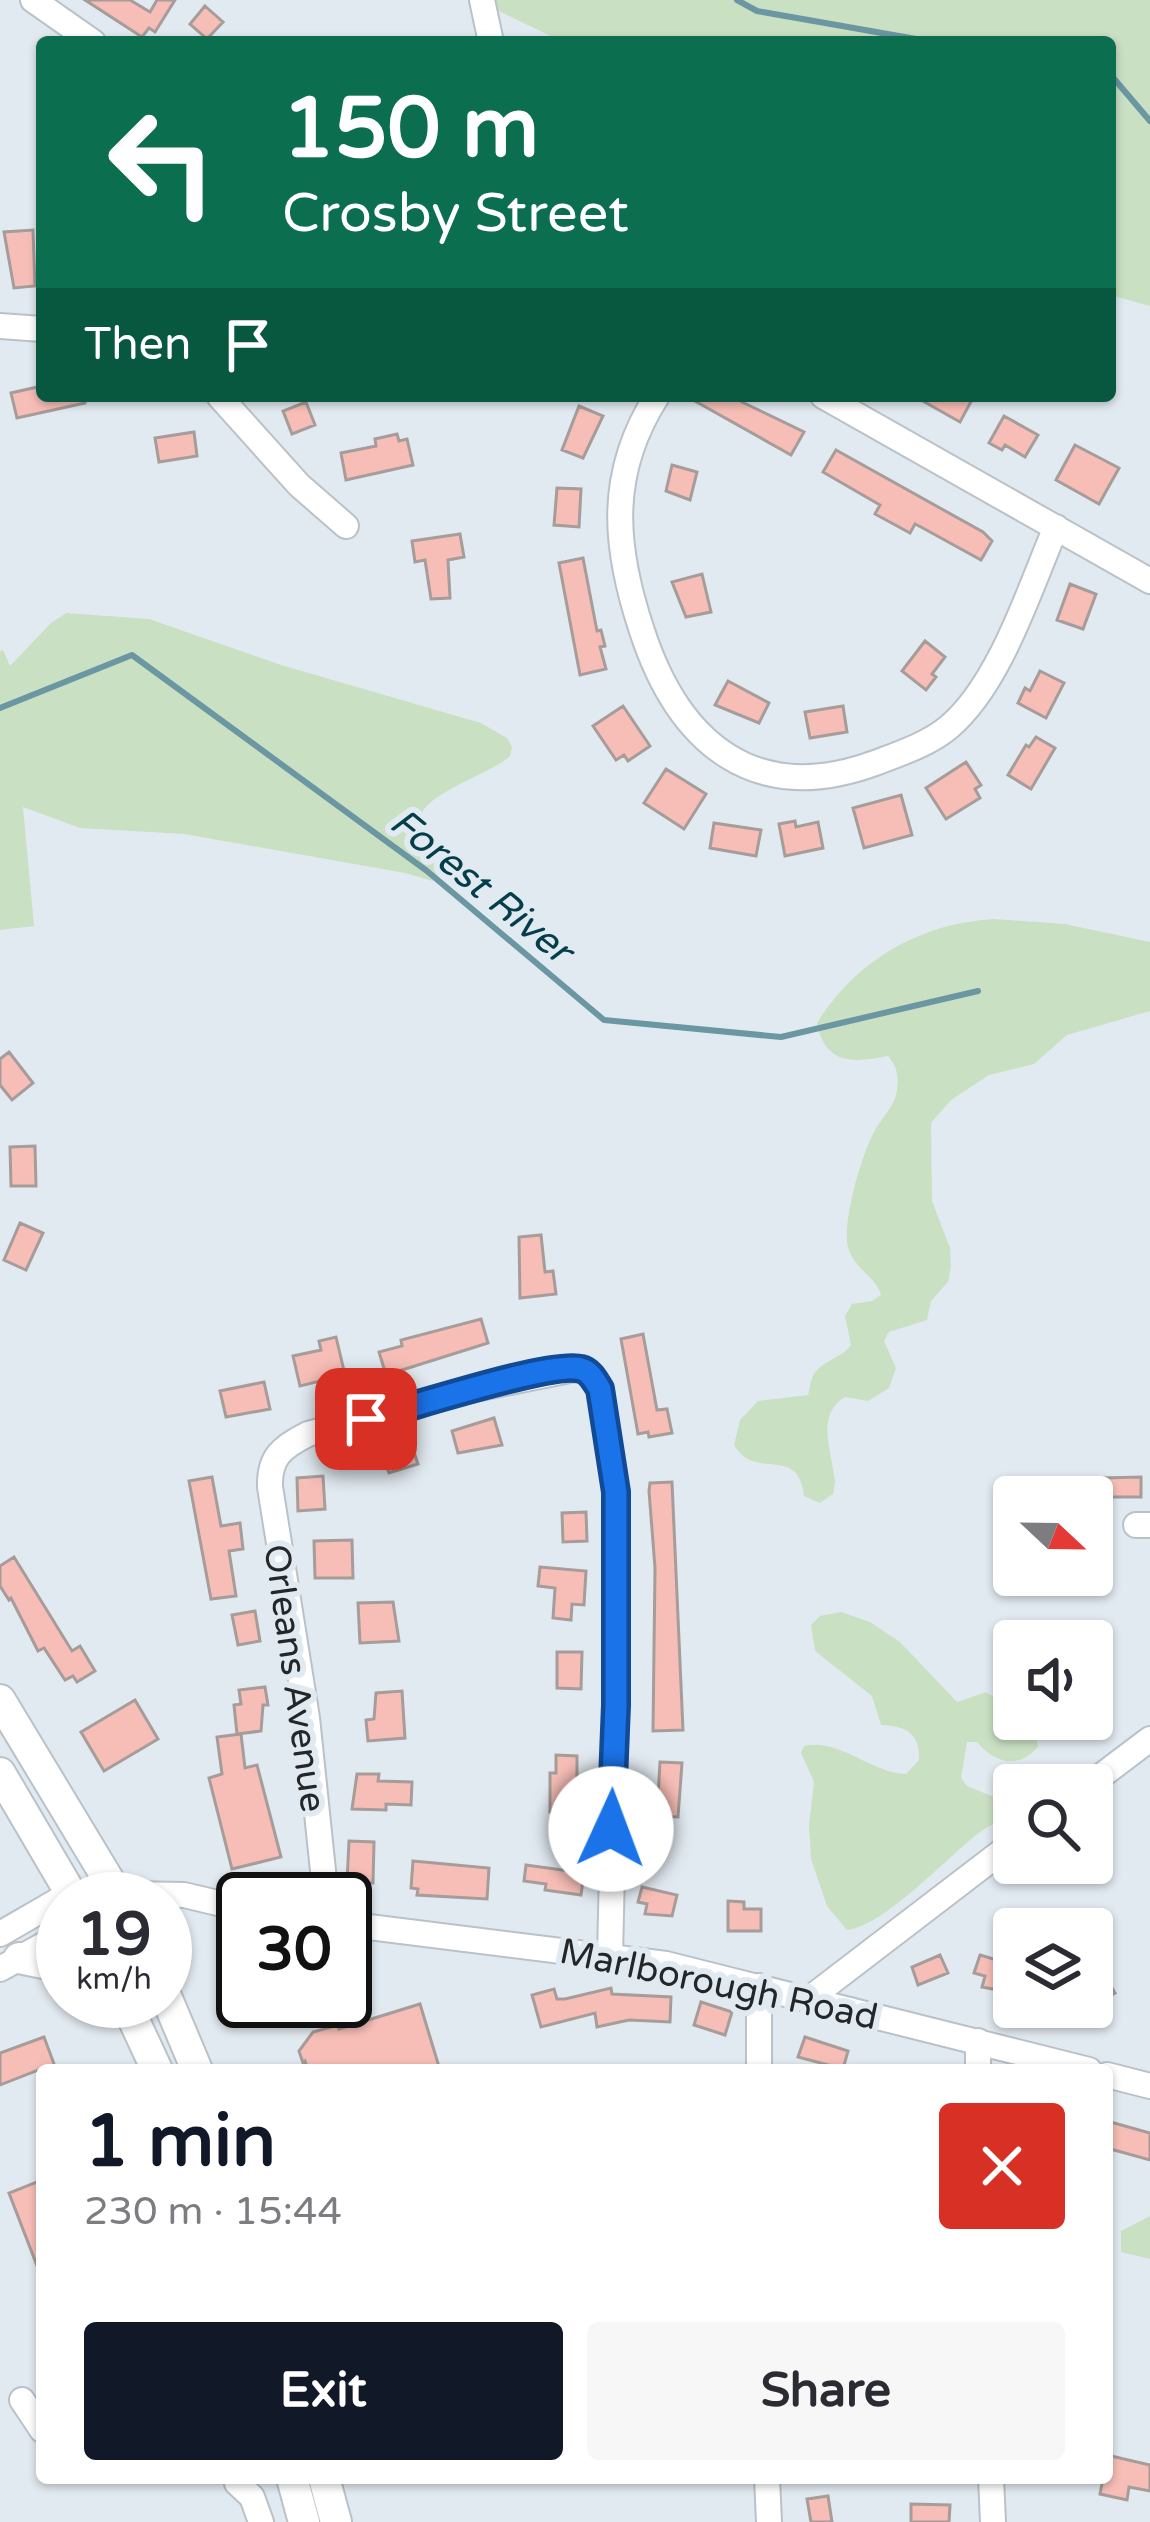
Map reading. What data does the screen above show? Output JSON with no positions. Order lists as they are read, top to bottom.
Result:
{
  "streets": {
    "street": ["Orleans Avenue", "Marlborough Road"]
  },
  "crossings": [
    ["Orleans Avenue", "Marlborough Road"]
  ],
  "water": ["Forest River"],
  "north": "right",
  "page": {
    "turn": ["150 m", "Crosby Street"],
    "then": "Then",
    "speed": "19 km/h",
    "limit": "30",
    "heading": ["1 min", "230 m · 15:44"],
    "buttons": ["Exit", "Share"]
  }
}
